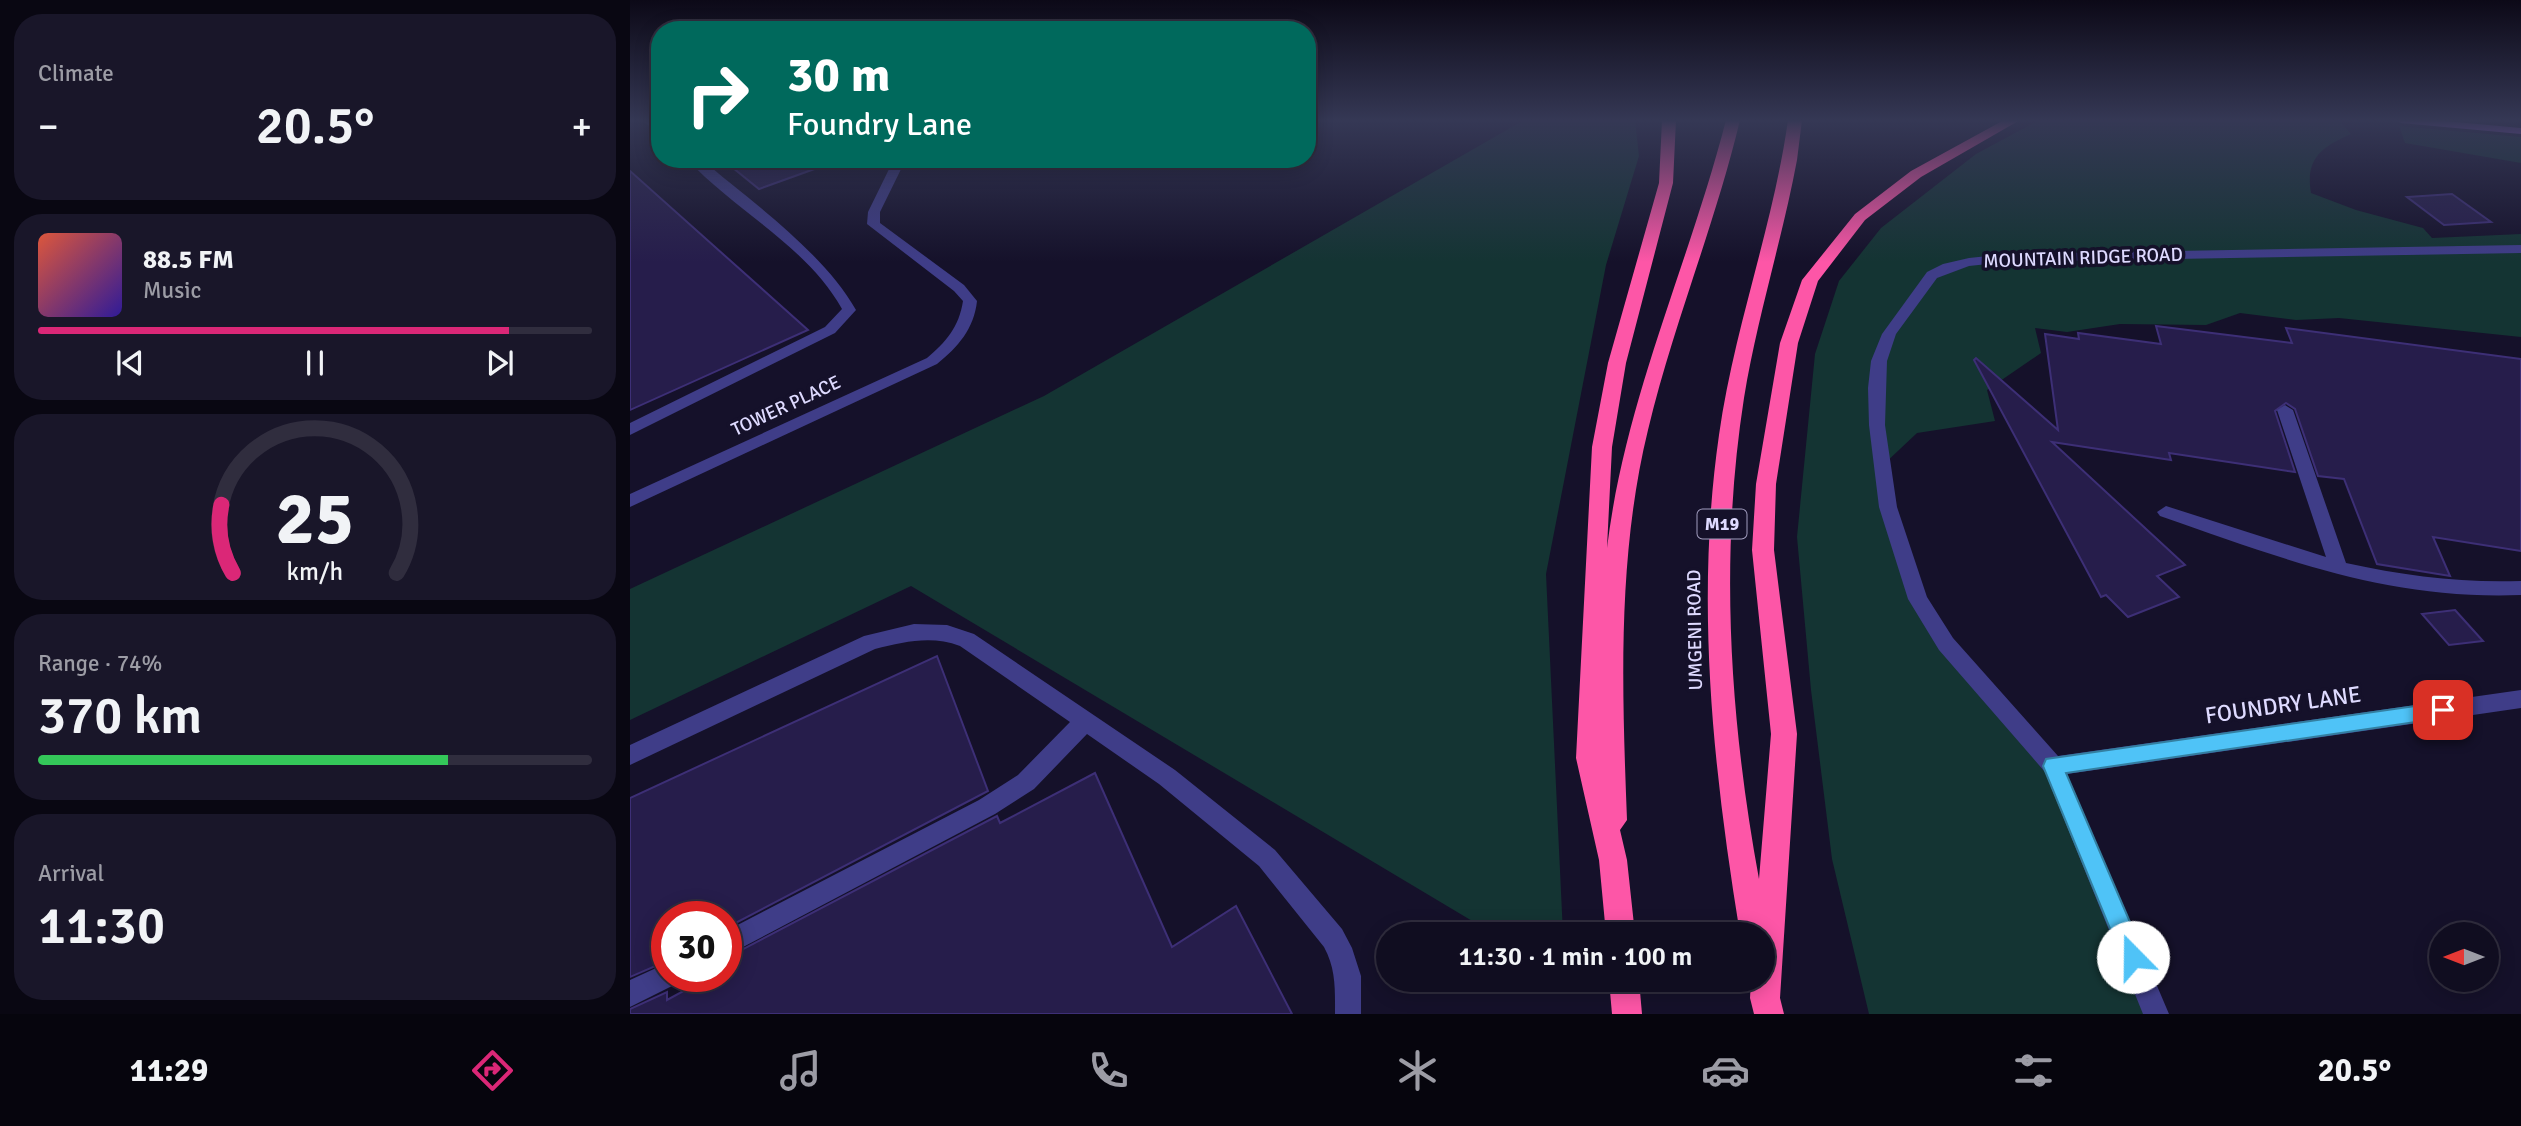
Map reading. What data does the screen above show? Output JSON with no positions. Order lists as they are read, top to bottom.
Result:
{
  "streets": {
    "highway": ["M19", "UMGENI ROAD"],
    "street": ["MOUNTAIN RIDGE ROAD", "TOWER PLACE", "FOUNDRY LANE"]
  },
  "crossings": [
    ["MOUNTAIN RIDGE ROAD", "FOUNDRY LANE"]
  ],
  "north": "left",
  "page": {
    "tile": [
      "Climate",
      ["Range · 74%", "370 km"],
      ["Arrival", "11:30"]
    ],
    "turn": ["30 m", "Foundry Lane"],
    "heat": ["−", "20.5°", "+"],
    "song": ["88.5 FM", "Music"],
    "limit": "30",
    "trip": "11:30 · 1 min · 100 m",
    "tabs": ["11:29", "20.5°"],
    "gauge": ["25", "km/h"]
  }
}
